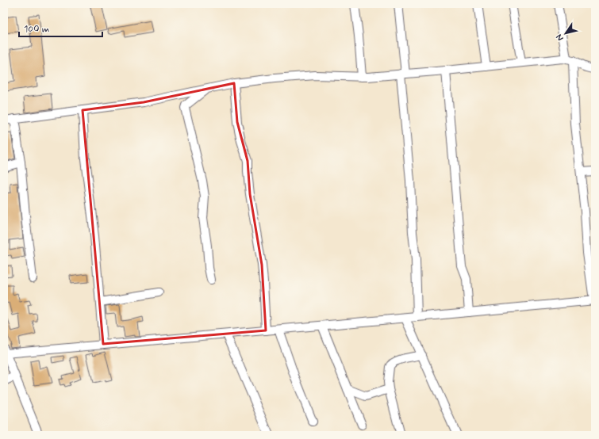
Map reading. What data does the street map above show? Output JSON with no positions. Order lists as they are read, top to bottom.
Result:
{
  "scale_bar": "100 m",
  "north": "bottom left"
}
